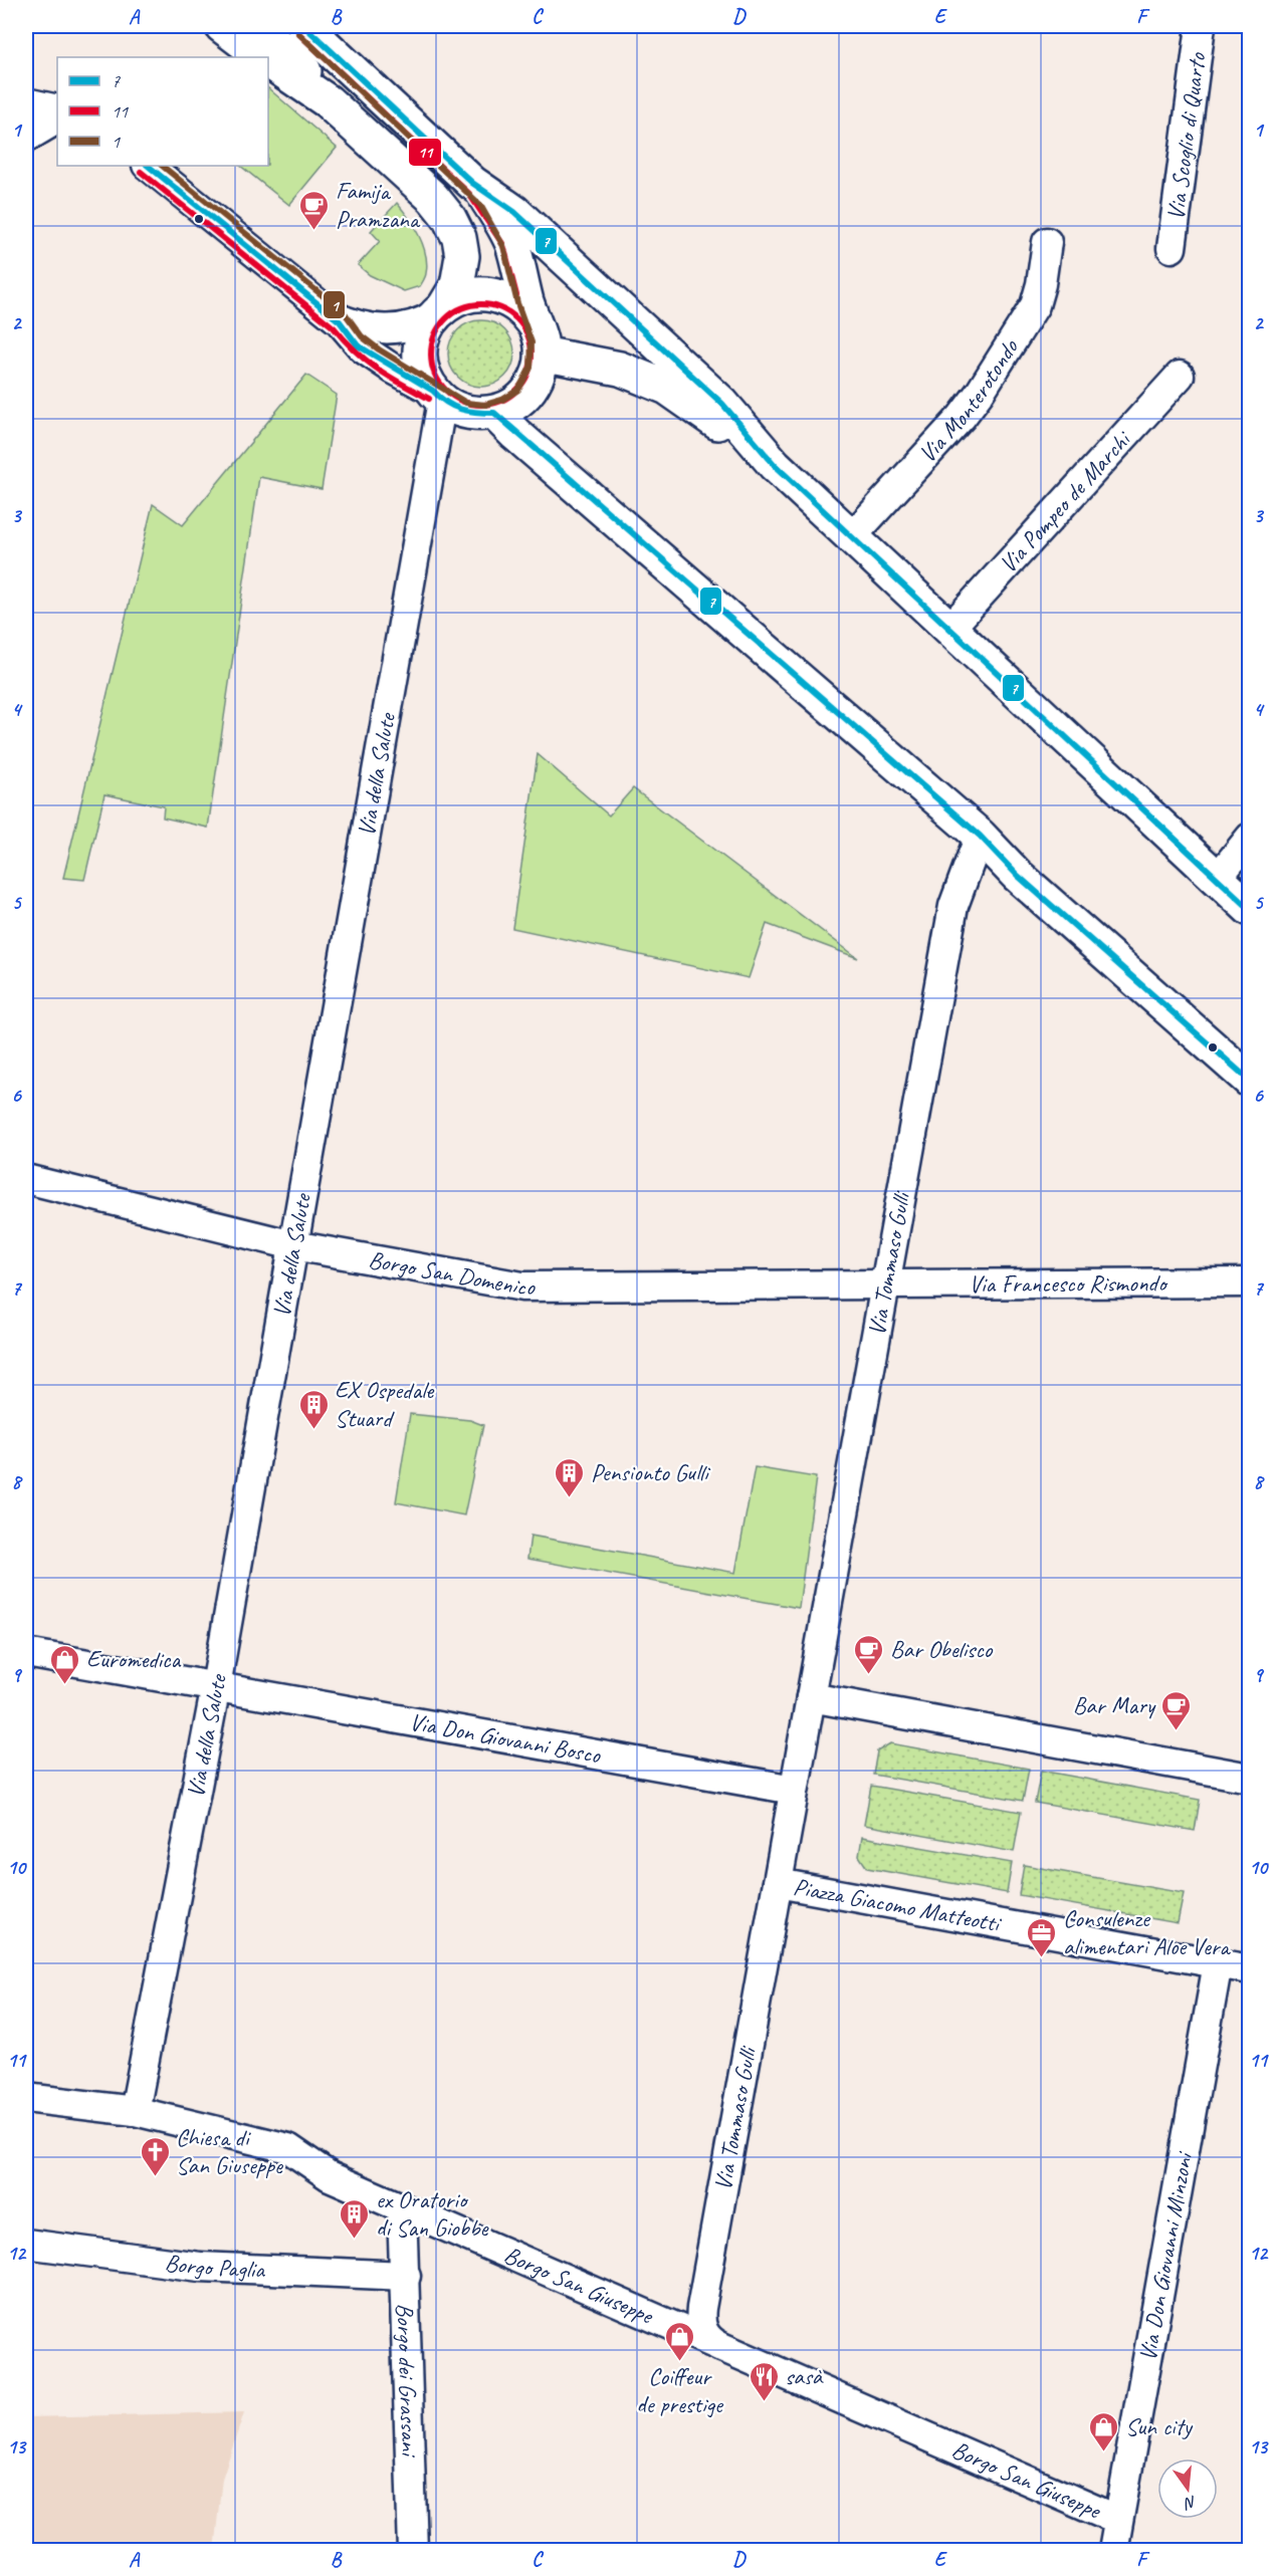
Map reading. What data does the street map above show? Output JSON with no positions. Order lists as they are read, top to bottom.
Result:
{
  "streets": {
    "street": [
      "Via Scoglio di Quarto",
      "Via Monterotondo",
      "Via Pompeo de Marchi",
      "Via della Salute",
      "Via Tommaso Gulli",
      "Borgo San Domenico",
      "Via Francesco Rismondo",
      "Via Don Giovanni Bosco",
      "Piazza Giacomo Matteotti",
      "Via Don Giovanni Minzoni",
      "Borgo Paglia",
      "Borgo San Giuseppe",
      "Borgo dei Grassani"
    ]
  },
  "crossings": [
    ["Via della Salute", "Borgo San Domenico"],
    ["Via della Salute", "Via Don Giovanni Bosco"],
    ["Via della Salute", "Borgo San Giuseppe"],
    ["Via Tommaso Gulli", "Borgo San Domenico"],
    ["Via Tommaso Gulli", "Via Francesco Rismondo"],
    ["Via Tommaso Gulli", "Piazza Giacomo Matteotti"],
    ["Via Tommaso Gulli", "Borgo San Giuseppe"],
    ["Borgo San Domenico", "Via Francesco Rismondo"],
    ["Via Don Giovanni Bosco", "Piazza Giacomo Matteotti"],
    ["Piazza Giacomo Matteotti", "Via Don Giovanni Minzoni"],
    ["Via Don Giovanni Minzoni", "Borgo San Giuseppe"],
    ["Borgo Paglia", "Borgo dei Grassani"],
    ["Borgo San Giuseppe", "Borgo dei Grassani"]
  ],
  "places": {
    "cafe": ["Famija Pramzana", "Bar Obelisco", "Bar Mary"],
    "building": ["EX Ospedale Stuard", "Pensionto Gulli", "ex Oratorio di San Giobbe"],
    "shop": ["Euromedica", "Coiffeur de prestige", "Sun city"],
    "office": ["Consulenze alimentari Aloe Vera"],
    "church": ["Chiesa di San Giuseppe"],
    "restaurant": ["sasà"]
  },
  "lines": ["transit line 7", "transit line 11", "transit line 1"],
  "legend": ["7", "11", "1"],
  "north": "bottom",
  "grid": {
    "columns": [
      "A",
      "B",
      "C",
      "D",
      "E",
      "F"
    ],
    "rows": [
      "1",
      "2",
      "3",
      "4",
      "5",
      "6",
      "7",
      "8",
      "9",
      "10",
      "11",
      "12",
      "13"
    ]
  }
}
